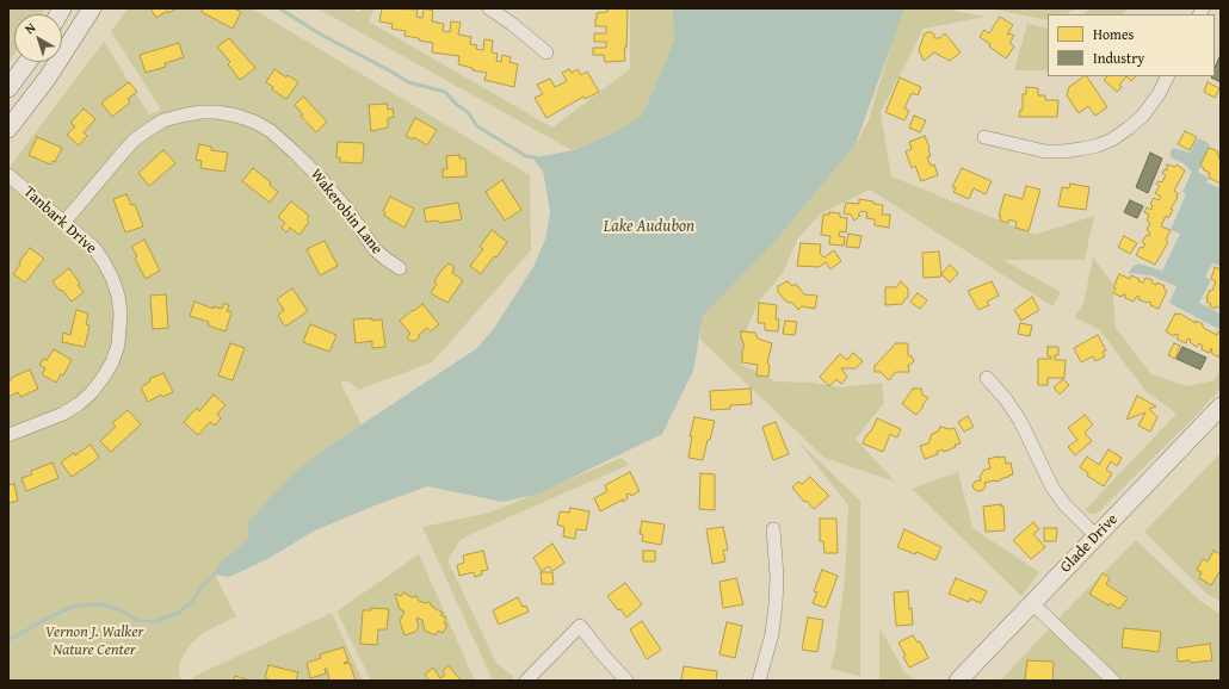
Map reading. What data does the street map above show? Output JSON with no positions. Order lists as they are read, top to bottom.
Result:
{
  "streets": {
    "street": ["Wakerobin Lane", "Tanbark Drive", "Glade Drive"]
  },
  "crossings": [
    ["Wakerobin Lane", "Tanbark Drive"]
  ],
  "water": ["Lake Audubon"],
  "parks": ["Vernon J. Walker Nature Center"],
  "legend": ["Homes", "Industry"],
  "north": "top left"
}
